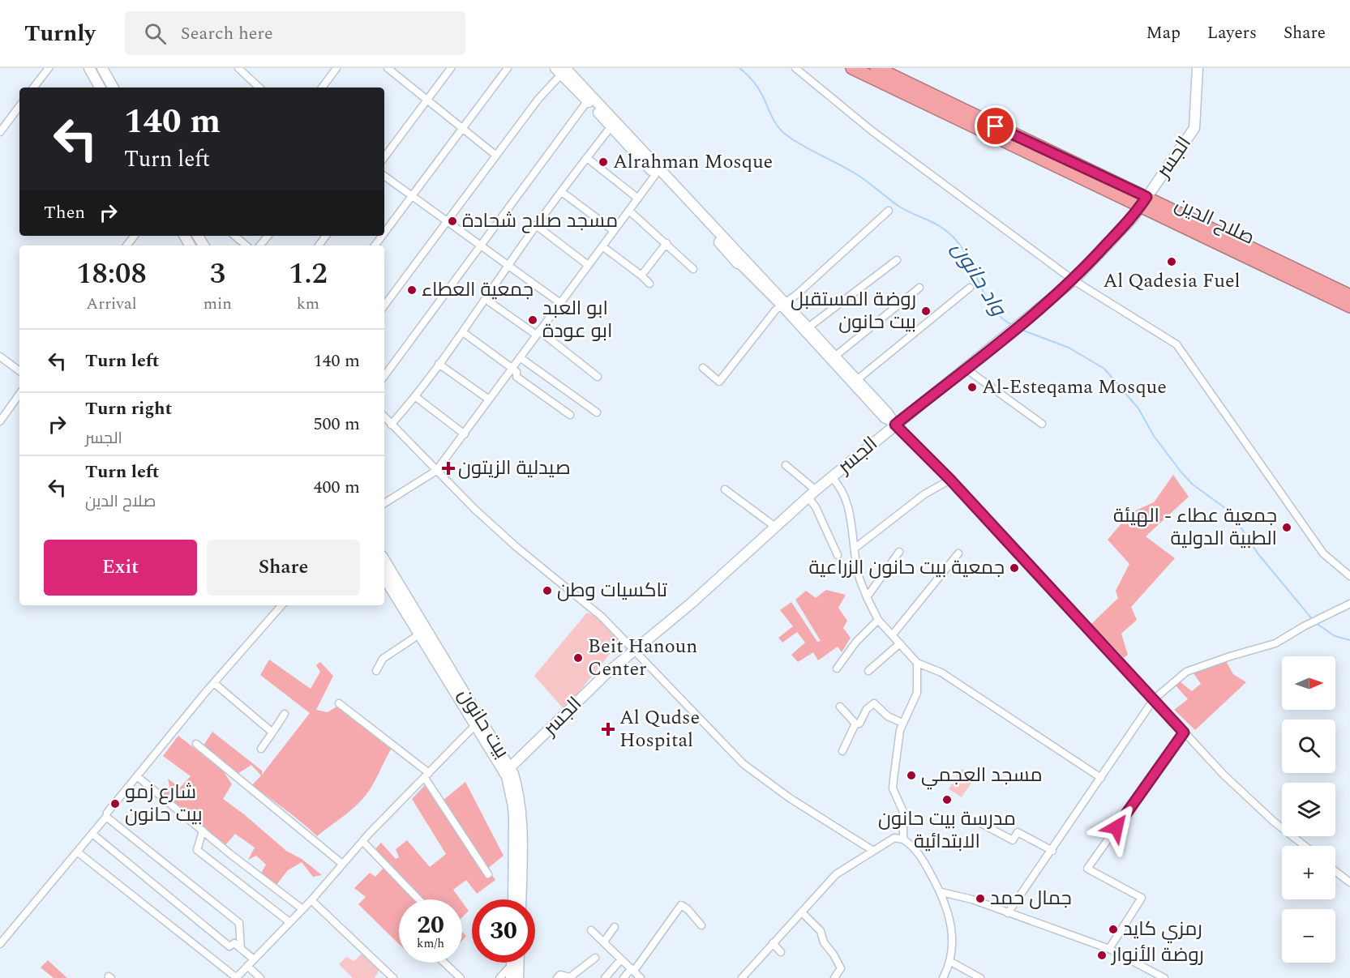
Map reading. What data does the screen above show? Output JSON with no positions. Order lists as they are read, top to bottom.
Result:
{
  "streets": {
    "highway": ["صلاح الدين"],
    "street": ["الجسر", "بيت حانون"]
  },
  "crossings": [
    ["الجسر", "صلاح الدين"],
    ["الجسر", "بيت حانون"]
  ],
  "water": ["واد حانون"],
  "places": {
    "other": [
      "Alrahman Mosque",
      "مسجد صلاح شحادة",
      "Al Qadesia Fuel",
      "جمعية العطاء",
      "روضة المستقبل بيت حانون",
      "ابو العبد ابو عودة",
      "Al-Esteqama Mosque",
      "جمعية عطاء - الهيئة الطبية الدولية",
      "جمعية بيت حانون الزراعية",
      "تاكسيات وطن",
      "Beit Hanoun Center",
      "مسجد العجمي",
      "مدرسة بيت حانون الابتدائية",
      "شارع زمو بيت حانون",
      "جمال حمد",
      "رمزي كايد",
      "روضة الأنوار"
    ],
    "health": ["صيدلية الزيتون", "Al Qudse Hospital"]
  },
  "north": "right",
  "page": {
    "header": "Turnly",
    "search": "Search here",
    "nav": ["Map", "Layers", "Share"],
    "turn": ["140 m", "Turn left"],
    "then": "Then",
    "eta": [
      "18:08",
      "Arrival",
      "3",
      "min",
      "1.2",
      "km"
    ],
    "list": [
      {
        "name": "Turn left",
        "value": "140 m"
      },
      {
        "name": "Turn right",
        "note": "الجسر",
        "value": "500 m"
      },
      {
        "name": "Turn left",
        "note": "صلاح الدين",
        "value": "400 m"
      }
    ],
    "buttons": ["Exit", "Share"],
    "map_buttons": ["+", "−"],
    "speed": "20 km/h",
    "limit": "30"
  }
}
